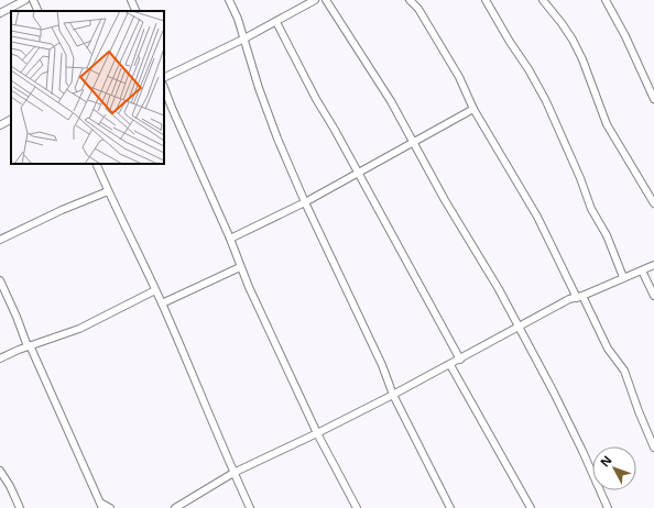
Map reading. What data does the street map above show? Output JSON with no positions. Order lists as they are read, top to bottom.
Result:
{
  "north": "top left"
}
